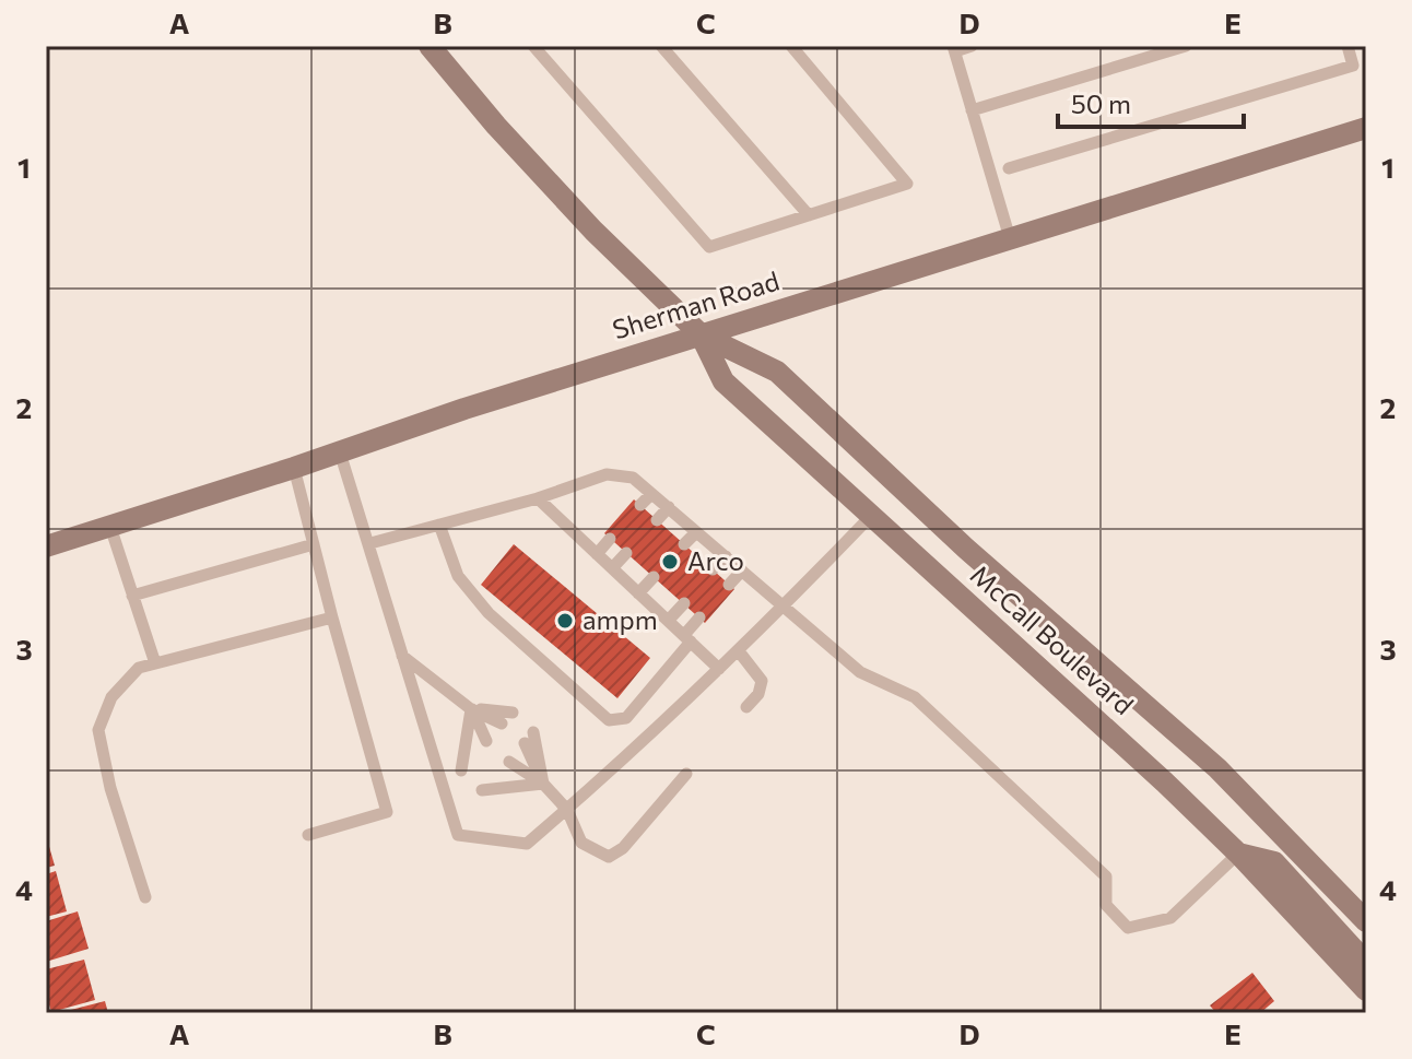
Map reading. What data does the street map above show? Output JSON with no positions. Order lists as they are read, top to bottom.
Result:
{
  "streets": {
    "main road": ["Sherman Road", "McCall Boulevard"]
  },
  "crossings": [
    ["Sherman Road", "McCall Boulevard"]
  ],
  "places": ["Arco", "ampm"],
  "scale_bar": "50 m",
  "grid": {
    "columns": [
      "A",
      "B",
      "C",
      "D",
      "E"
    ],
    "rows": [
      "1",
      "2",
      "3",
      "4"
    ]
  }
}
